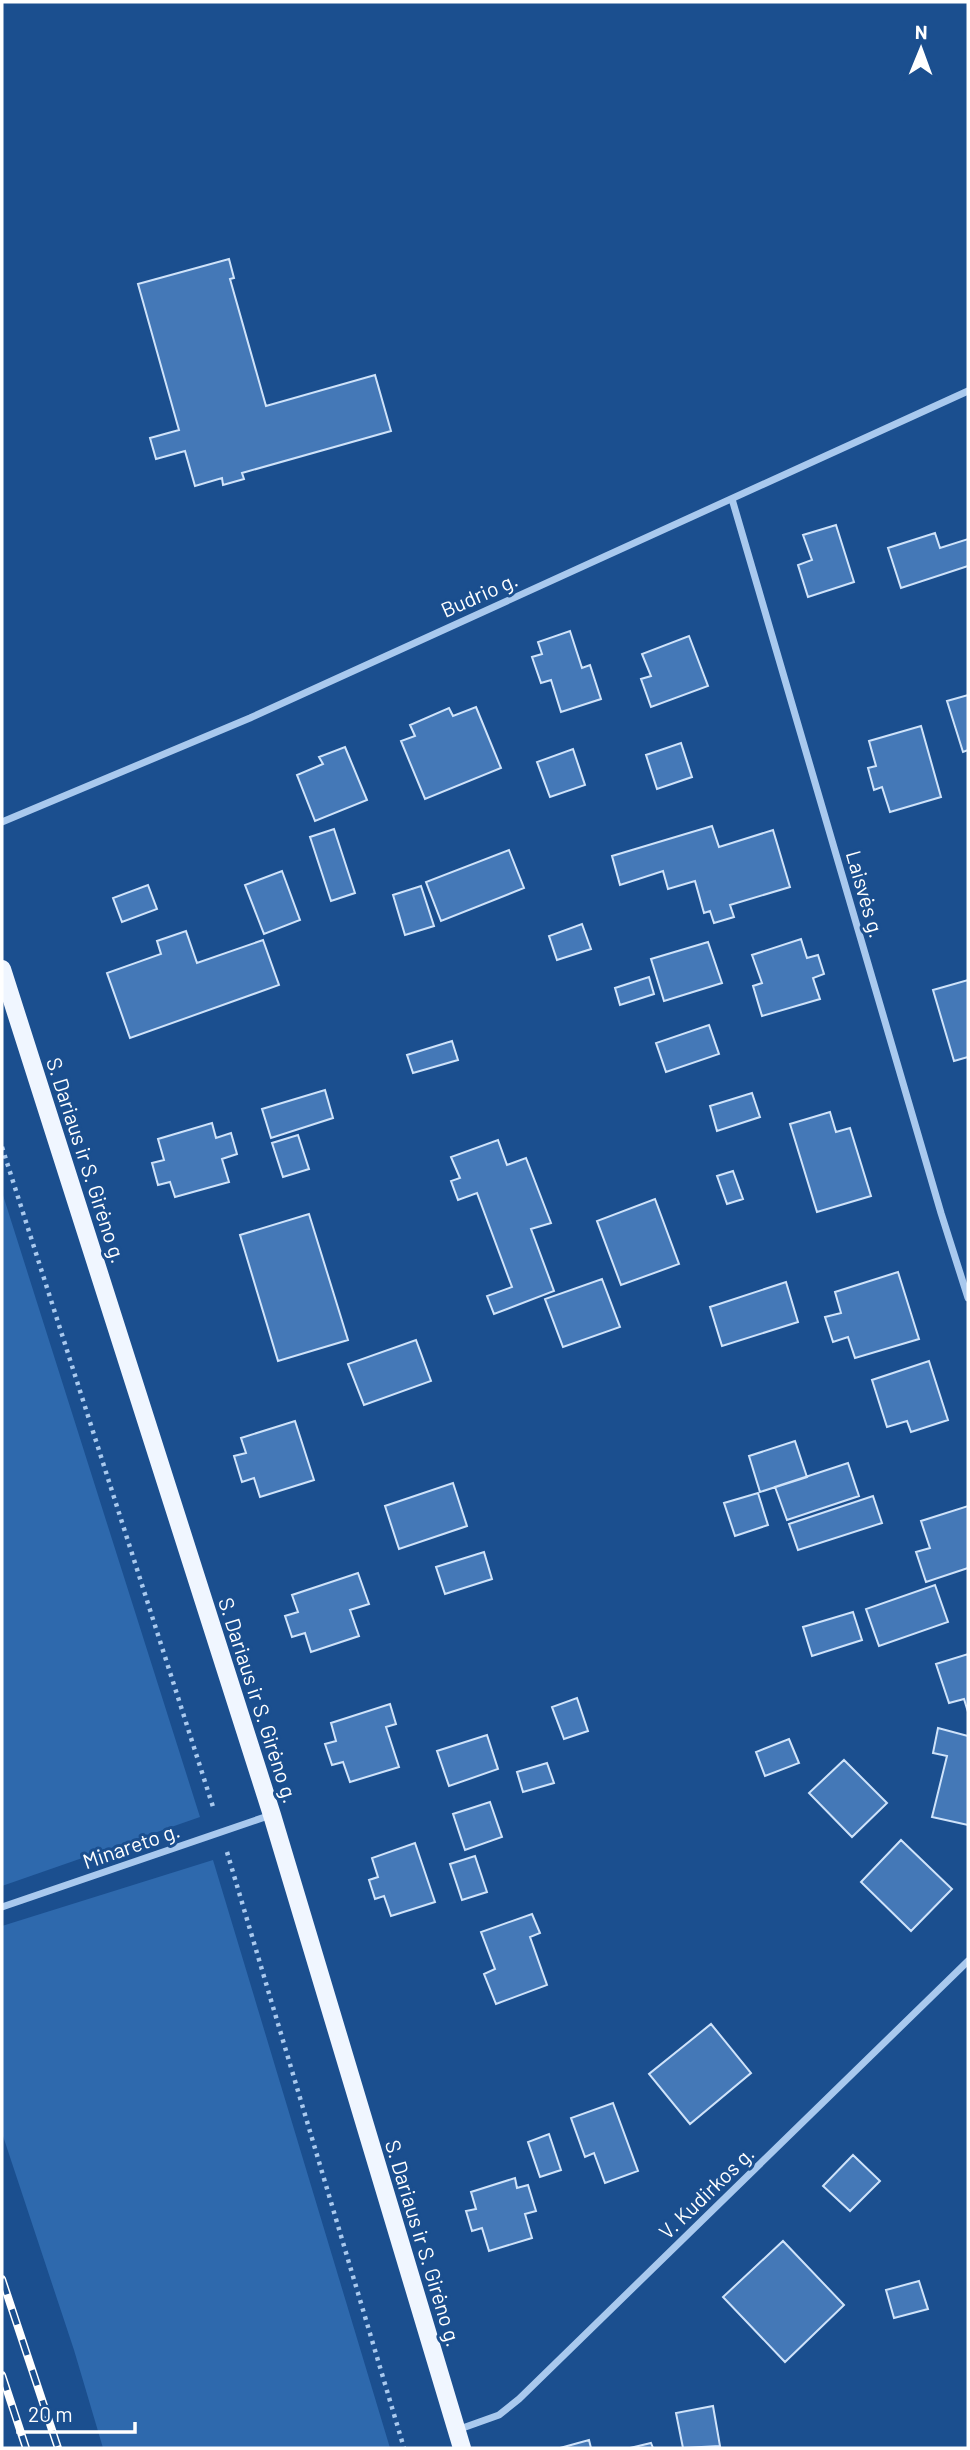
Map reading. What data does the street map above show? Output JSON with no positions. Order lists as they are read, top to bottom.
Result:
{
  "streets": {
    "main road": ["S. Dariaus ir S. Girėno g."],
    "street": [
      "Budrio g.",
      "Laisvės g.",
      "Minareto g.",
      "V. Kudirkos g."
    ]
  },
  "crossings": [
    ["Budrio g.", "Laisvės g."],
    ["S. Dariaus ir S. Girėno g.", "Minareto g."],
    ["S. Dariaus ir S. Girėno g.", "V. Kudirkos g."]
  ],
  "scale_bar": "20 m",
  "north": "top"
}
